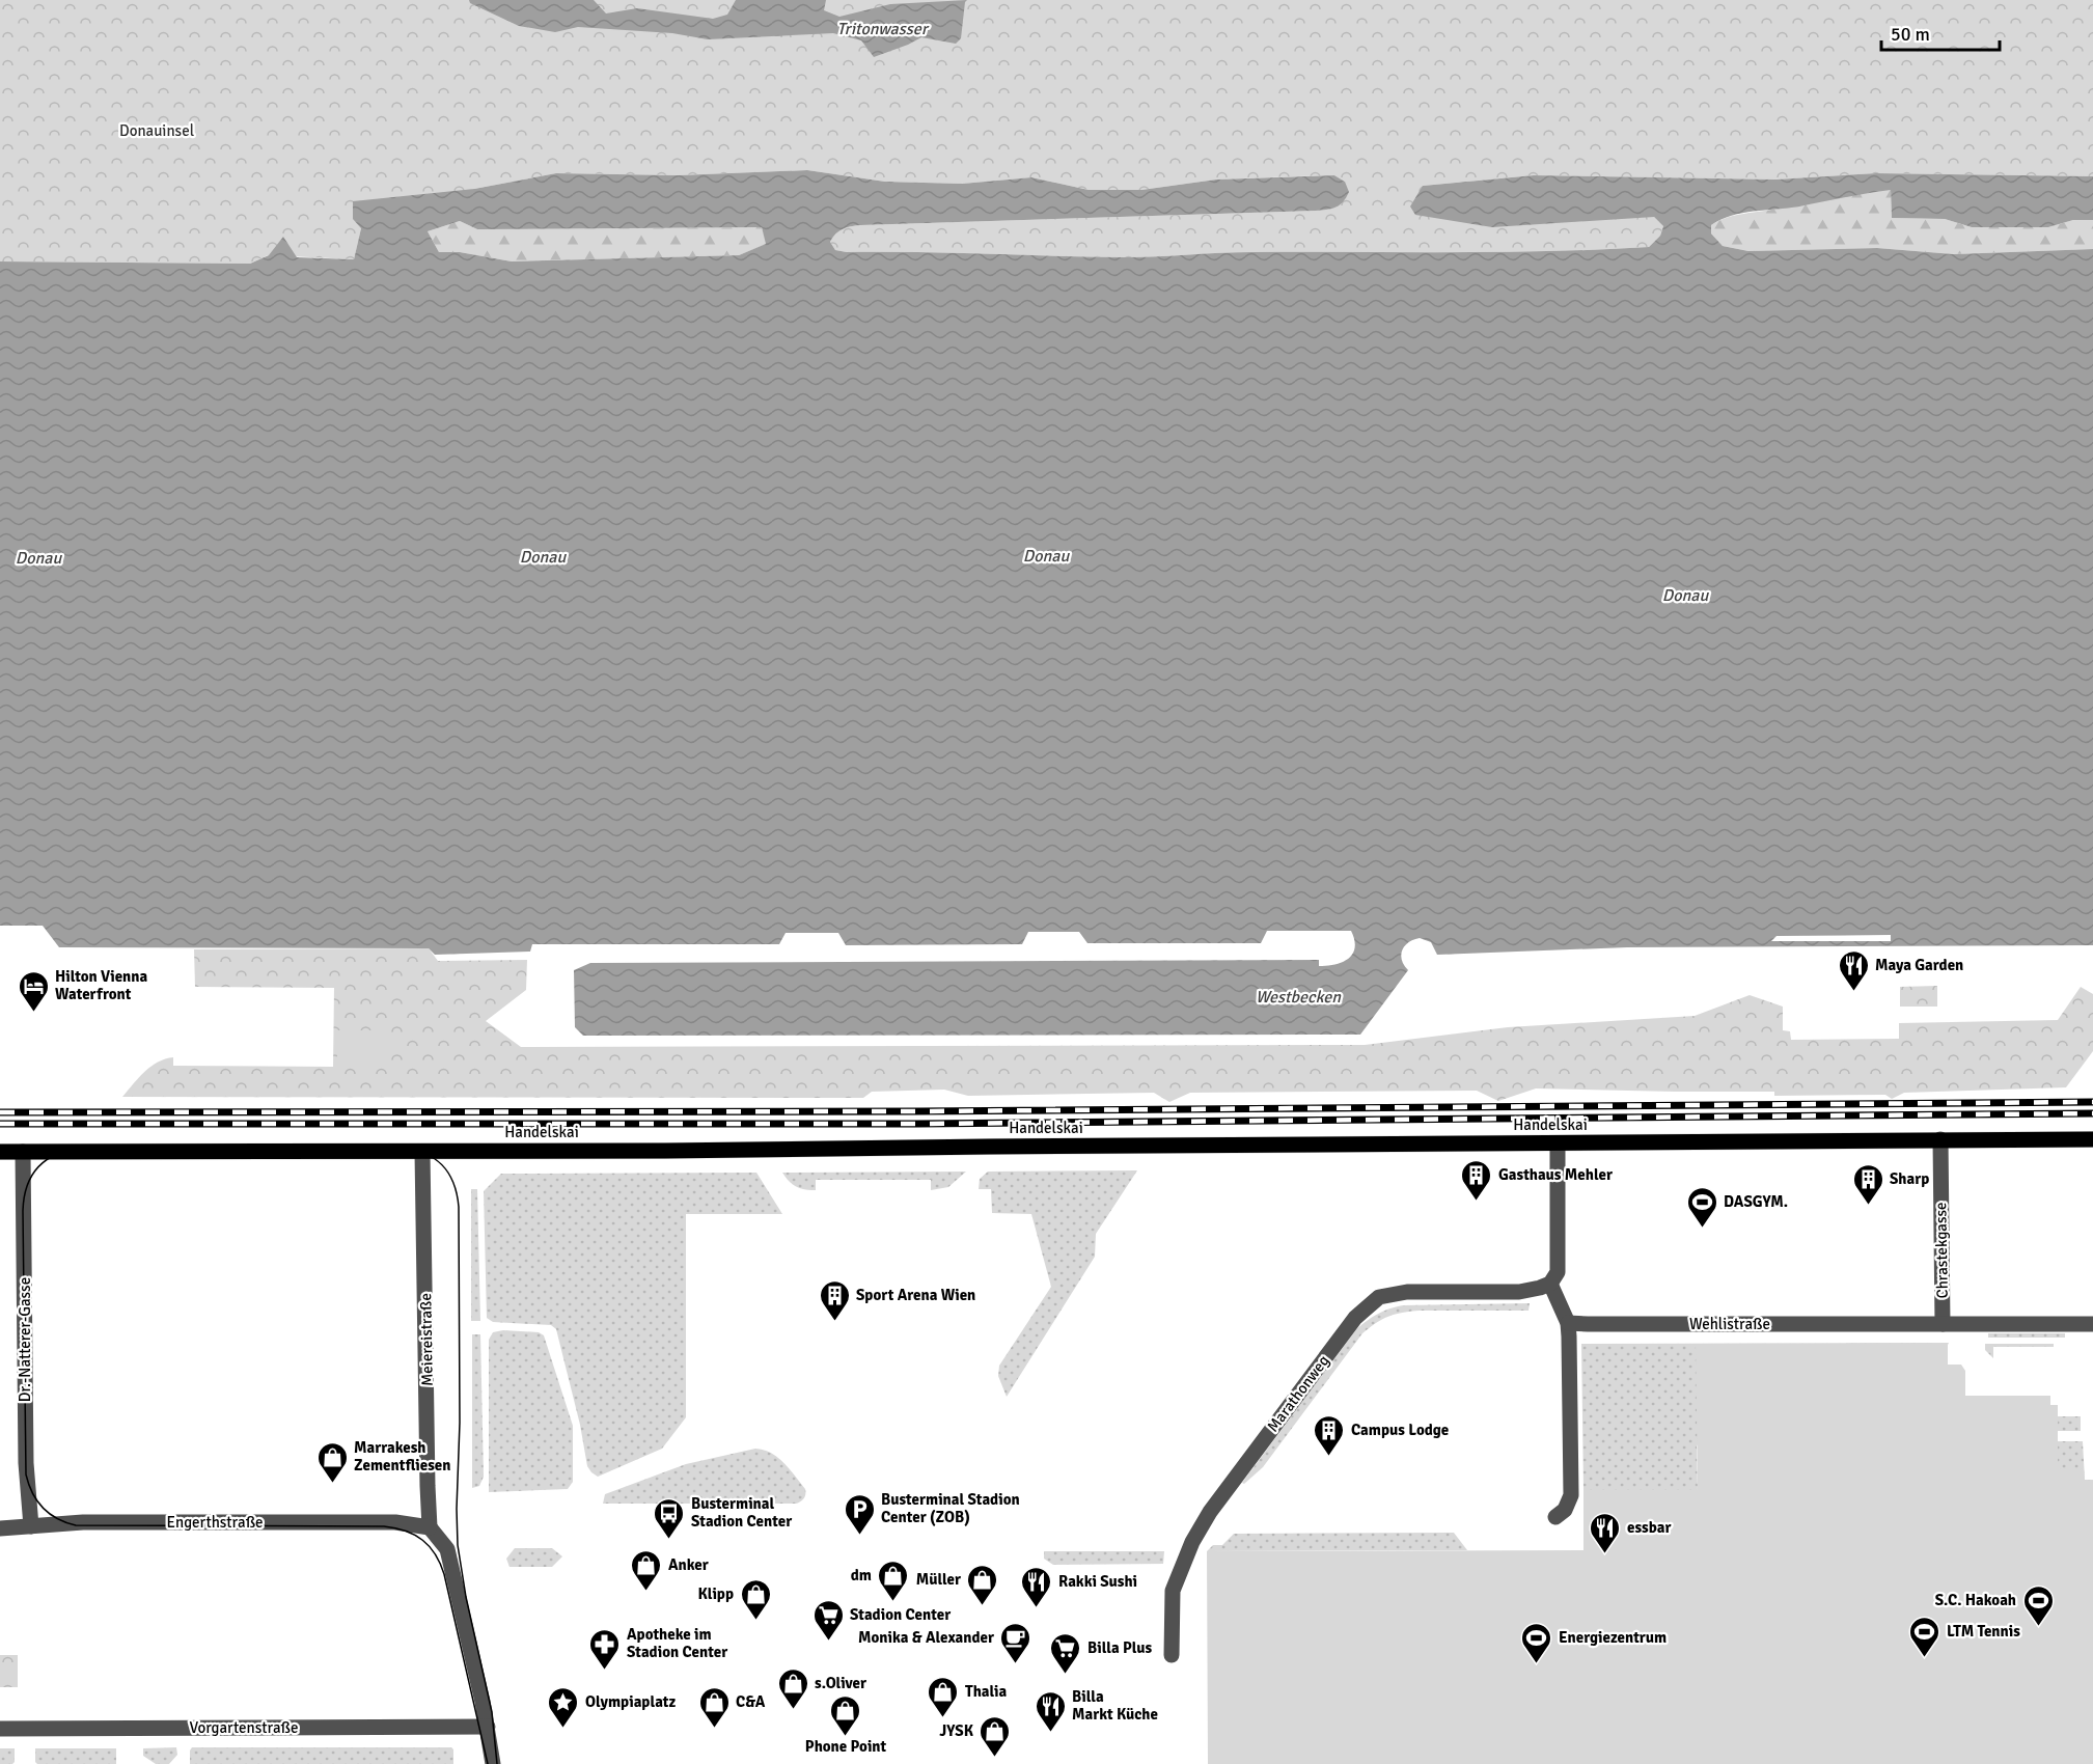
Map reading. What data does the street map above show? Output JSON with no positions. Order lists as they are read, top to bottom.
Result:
{
  "streets": {
    "main road": ["Handelskai"],
    "street": [
      "Chrastekgasse",
      "Wehlistraße",
      "Dr.-Natterer-Gasse",
      "Meiereistraße",
      "Marathonweg",
      "Engerthstraße",
      "Vorgartenstraße"
    ]
  },
  "crossings": [
    ["Handelskai", "Chrastekgasse"],
    ["Handelskai", "Dr.-Natterer-Gasse"],
    ["Handelskai", "Meiereistraße"],
    ["Chrastekgasse", "Wehlistraße"],
    ["Dr.-Natterer-Gasse", "Engerthstraße"],
    ["Meiereistraße", "Engerthstraße"]
  ],
  "water": ["Tritonwasser", "Donau", "Westbecken"],
  "parks": ["Donauinsel"],
  "places": {
    "restaurant": [
      "Maya Garden",
      "essbar",
      "Rakki Sushi",
      "Billa Markt Küche"
    ],
    "hotel": ["Hilton Vienna Waterfront"],
    "building": [
      "Gasthaus Mehler",
      "Sharp",
      "Sport Arena Wien",
      "Campus Lodge"
    ],
    "sports": [
      "DASGYM.",
      "S.C. Hakoah",
      "LTM Tennis",
      "Energiezentrum"
    ],
    "shop": [
      "Marrakesh Zementfliesen",
      "Anker",
      "dm",
      "Müller",
      "Klipp",
      "s.Oliver",
      "Thalia",
      "C&A",
      "Phone Point",
      "JYSK"
    ],
    "parking": ["Busterminal Stadion Center (ZOB)"],
    "bus stop": ["Busterminal Stadion Center"],
    "supermarket": ["Stadion Center", "Billa Plus"],
    "cafe": ["Monika & Alexander"],
    "pharmacy": ["Apotheke im Stadion Center"],
    "place": ["Olympiaplatz"]
  },
  "scale_bar": "50 m"
}
